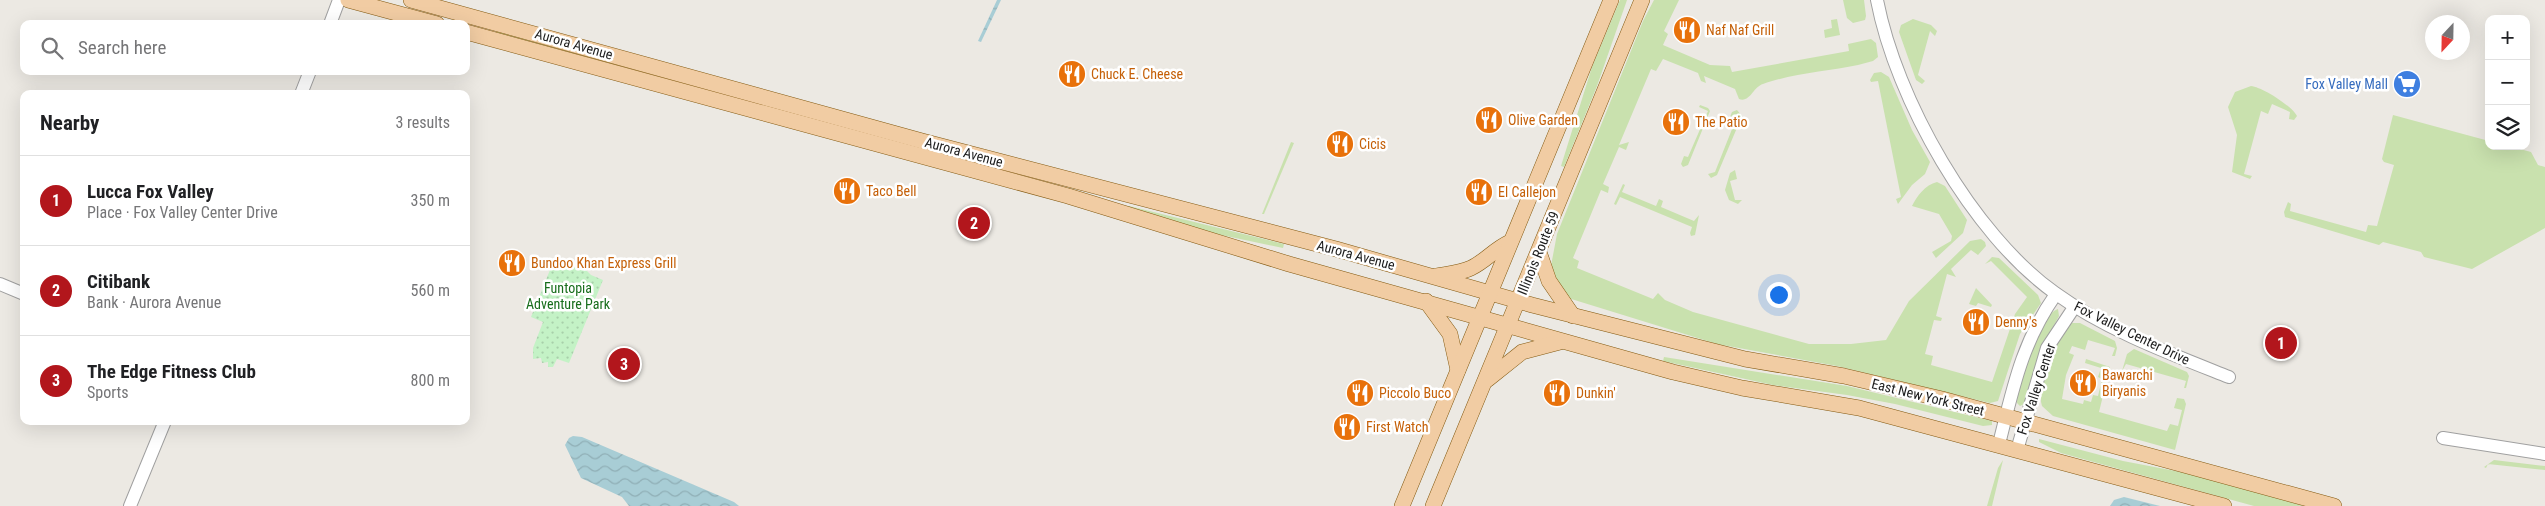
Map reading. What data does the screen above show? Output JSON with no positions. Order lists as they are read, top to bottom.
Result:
{
  "streets": {
    "main road": ["Aurora Avenue", "Illinois Route 59", "East New York Street"],
    "street": ["Fox Valley Center Drive", "Fox Valley Center"]
  },
  "crossings": [
    ["Aurora Avenue", "Illinois Route 59"],
    ["Aurora Avenue", "East New York Street"],
    ["Illinois Route 59", "East New York Street"],
    ["Fox Valley Center Drive", "Fox Valley Center"],
    ["Fox Valley Center", "East New York Street"]
  ],
  "parks": ["Funtopia Adventure Park"],
  "places": {
    "restaurant": [
      "Naf Naf Grill",
      "Chuck E. Cheese",
      "Olive Garden",
      "The Patio",
      "Cicis",
      "Taco Bell",
      "El Callejon",
      "Bundoo Khan Express Grill",
      "Denny's",
      "Bawarchi Biryanis",
      "Piccolo Buco",
      "Dunkin'",
      "First Watch"
    ],
    "supermarket": ["Fox Valley Mall"]
  },
  "north": "bottom",
  "page": {
    "map_buttons": ["+", "−"],
    "search": "Search here",
    "heading": ["Nearby", "3 results"],
    "list": [
      {
        "mark": "1",
        "name": "Lucca Fox Valley",
        "note": "Place · Fox Valley Center Drive",
        "value": "350 m"
      },
      {
        "mark": "2",
        "name": "Citibank",
        "note": "Bank · Aurora Avenue",
        "value": "560 m"
      },
      {
        "mark": "3",
        "name": "The Edge Fitness Club",
        "note": "Sports",
        "value": "800 m"
      }
    ],
    "pins": ["2", "1", "3"]
  }
}
